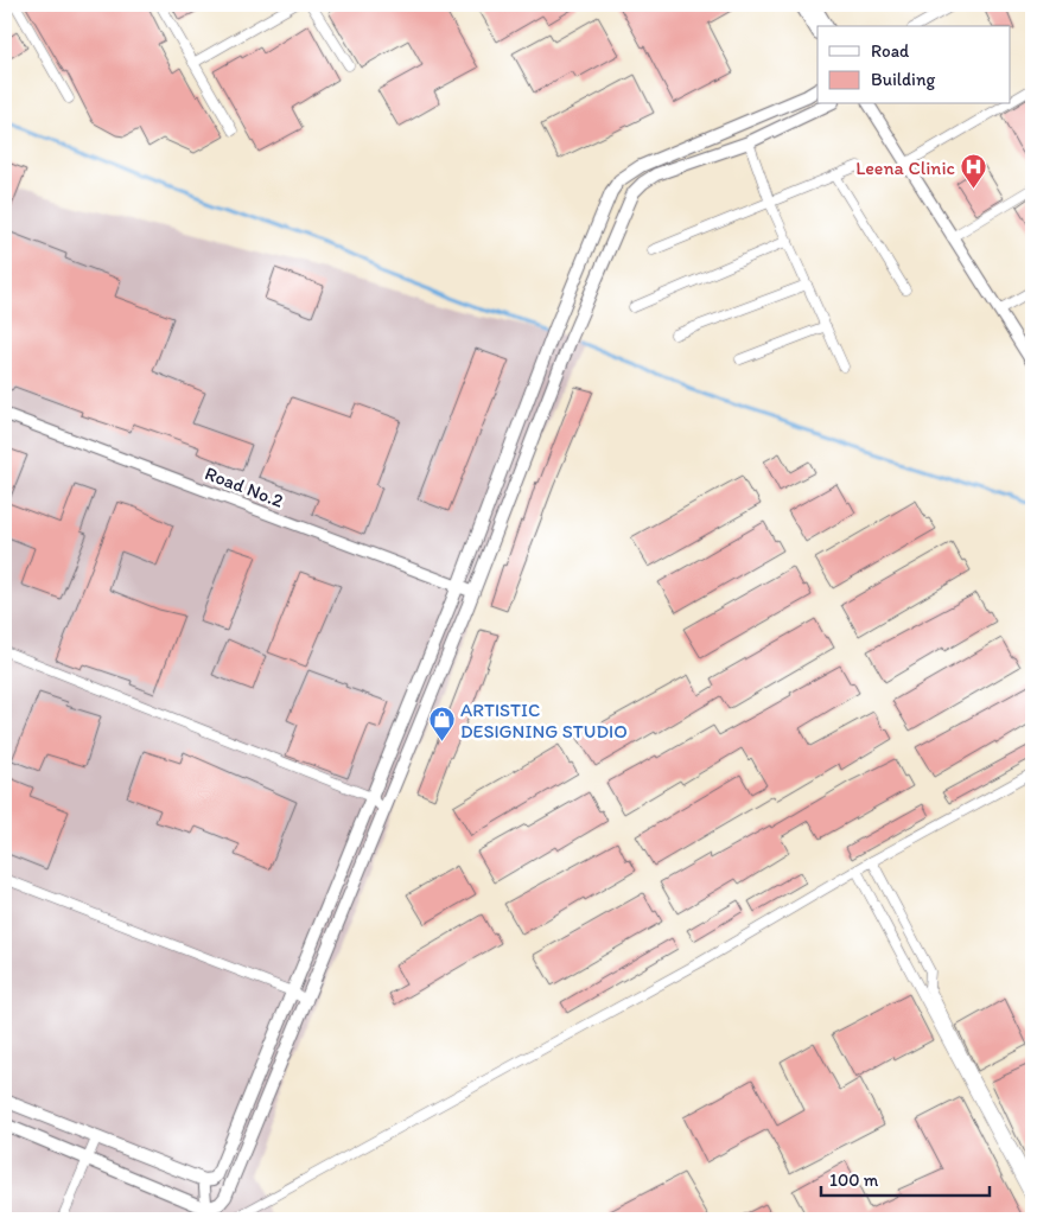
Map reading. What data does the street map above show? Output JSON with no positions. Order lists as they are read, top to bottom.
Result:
{
  "streets": {
    "street": ["Road No.2"]
  },
  "places": {
    "hospital": ["Leena Clinic"],
    "shop": ["ARTISTIC DESIGNING STUDIO"]
  },
  "legend": ["Road", "Building"],
  "scale_bar": "100 m"
}
